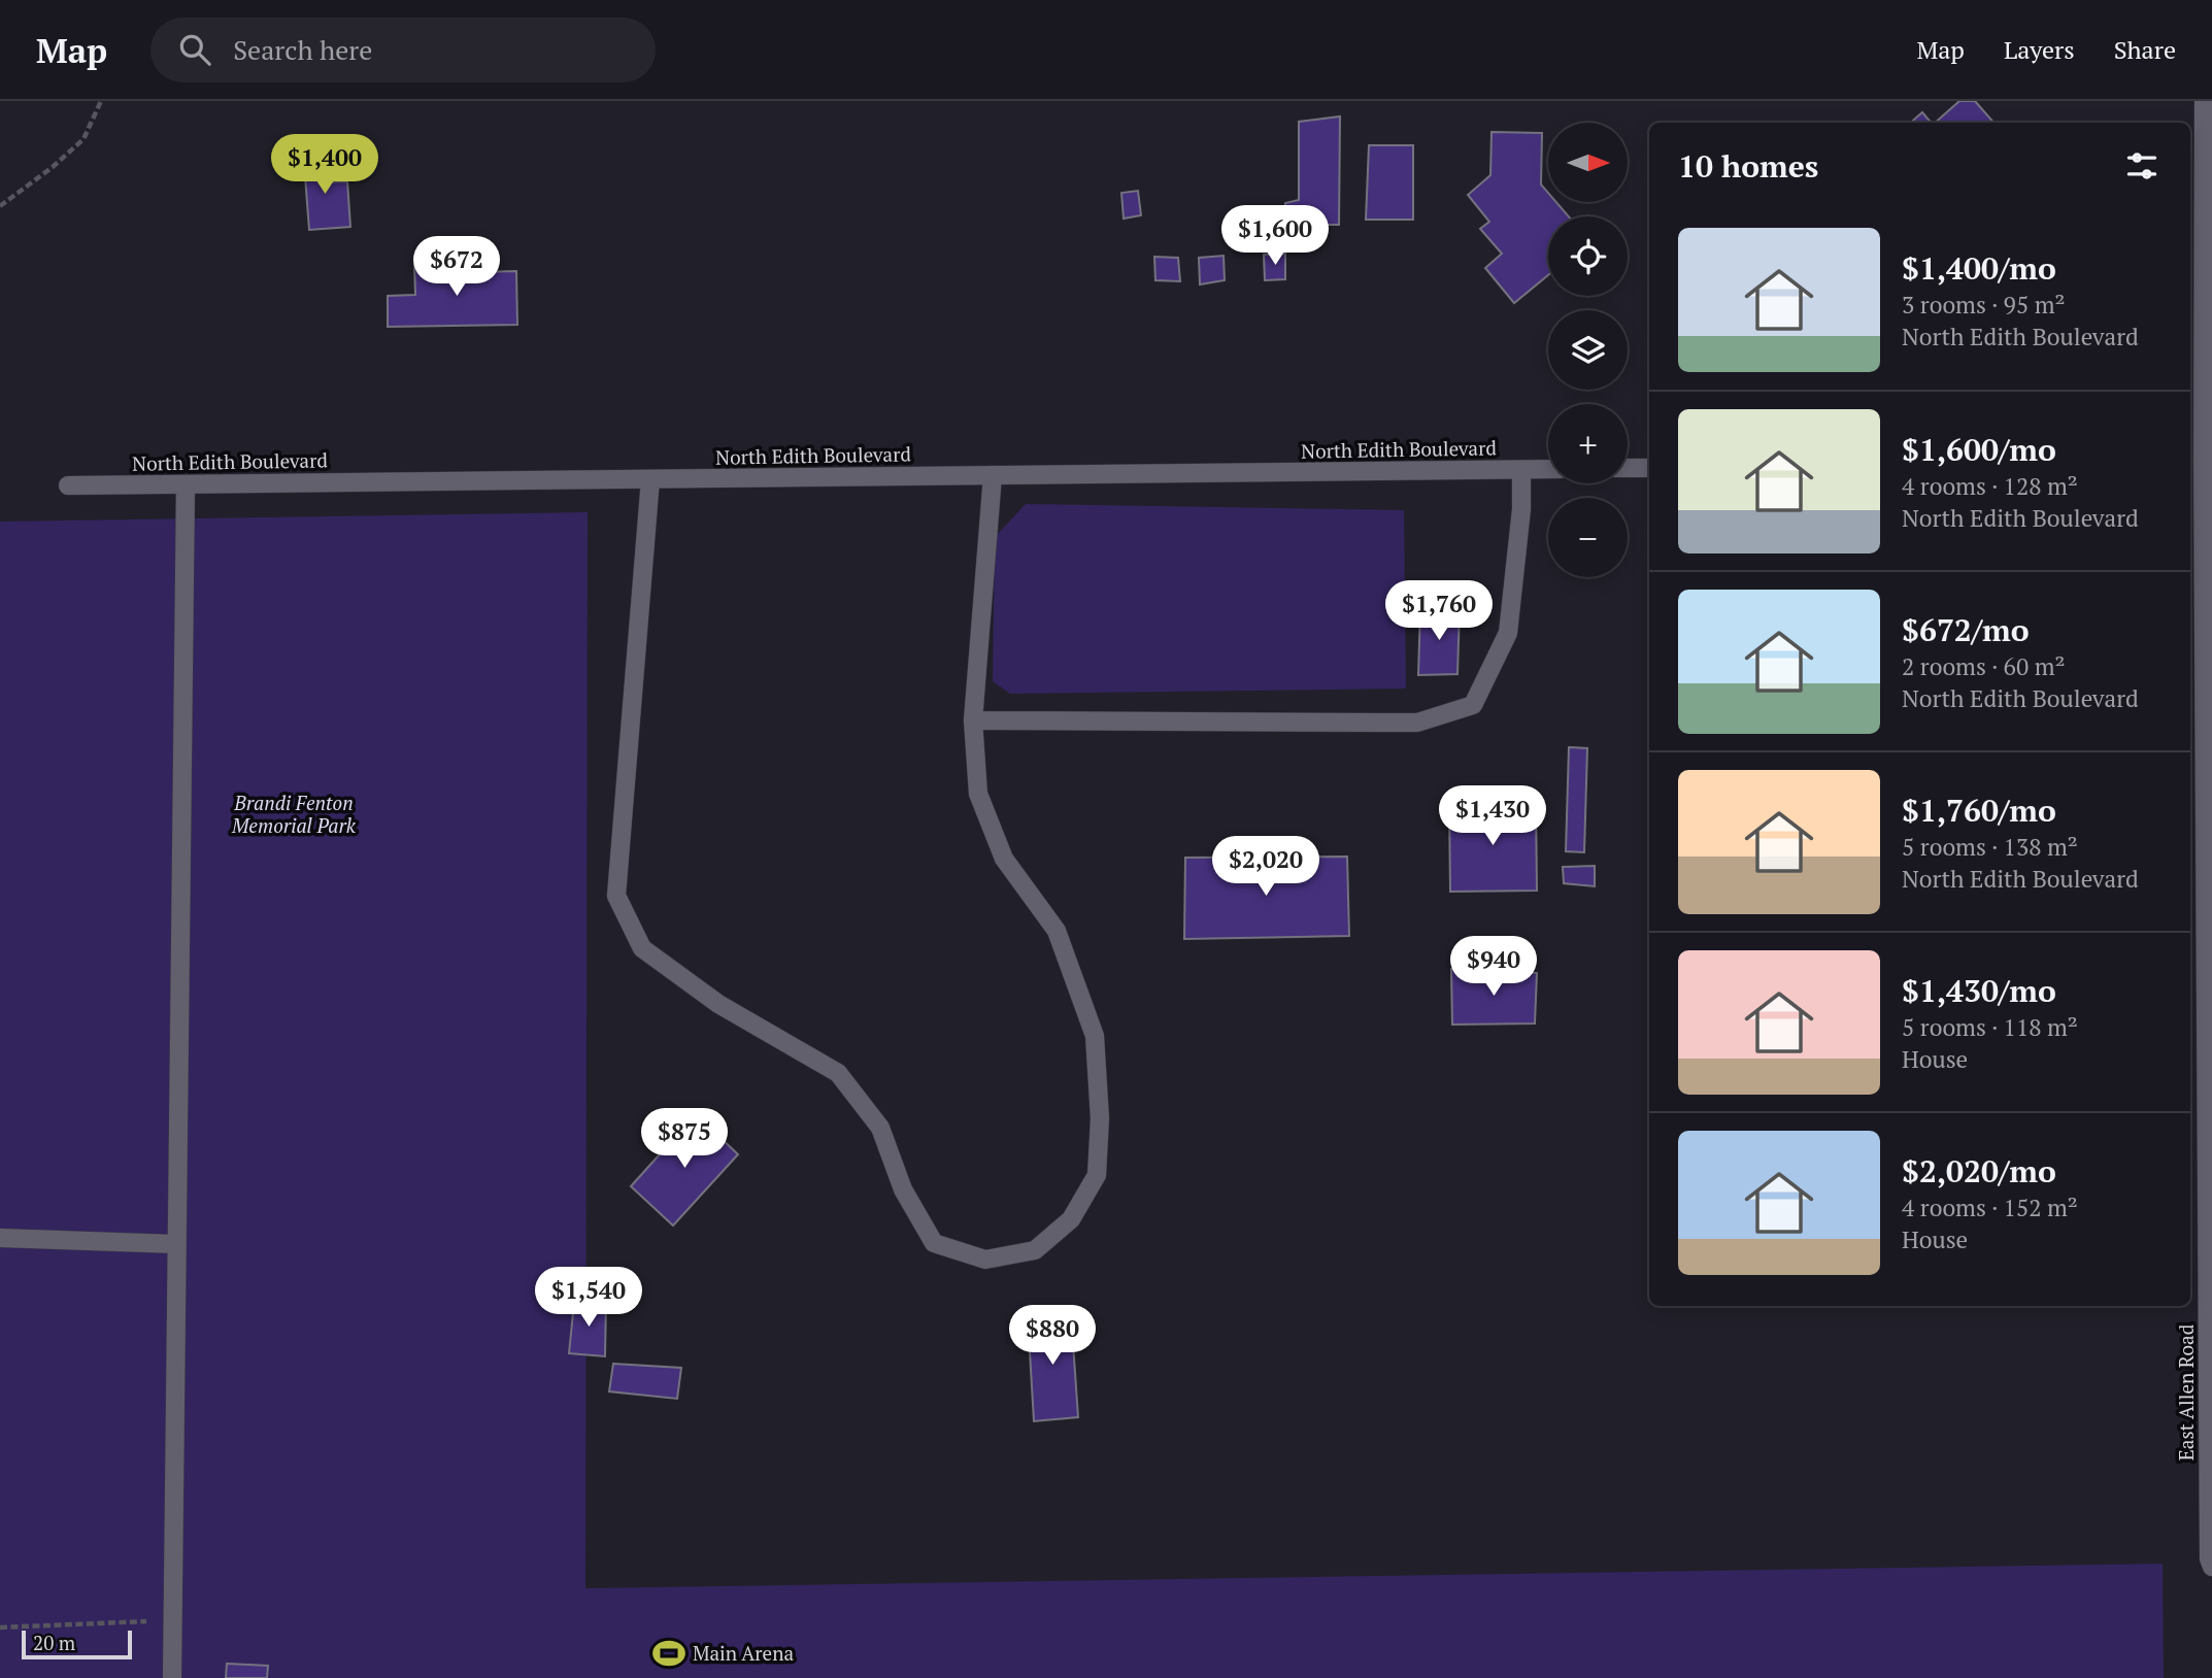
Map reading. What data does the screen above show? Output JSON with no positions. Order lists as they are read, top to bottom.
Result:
{
  "streets": {
    "street": ["North Edith Boulevard", "East Allen Road"]
  },
  "parks": ["Brandi Fenton Memorial Park"],
  "places": {
    "sports": ["Main Arena"]
  },
  "scale_bar": "20 m",
  "north": "right",
  "page": {
    "header": "Map",
    "search": "Search here",
    "nav": ["Map", "Layers", "Share"],
    "map_buttons": ["+", "−"],
    "heading": "10 homes",
    "price": [
      "$1,400",
      "$1,600",
      "$672",
      "$1,760",
      "$1,430",
      "$2,020",
      "$940",
      "$875",
      "$1,540",
      "$880"
    ],
    "list": [
      {
        "name": "$1,400/mo",
        "note": "3 rooms · 95 m² · North Edith Boulevard"
      },
      {
        "name": "$1,600/mo",
        "note": "4 rooms · 128 m² · North Edith Boulevard"
      },
      {
        "name": "$672/mo",
        "note": "2 rooms · 60 m² · North Edith Boulevard"
      },
      {
        "name": "$1,760/mo",
        "note": "5 rooms · 138 m² · North Edith Boulevard"
      },
      {
        "name": "$1,430/mo",
        "note": "5 rooms · 118 m² · House"
      },
      {
        "name": "$2,020/mo",
        "note": "4 rooms · 152 m² · House"
      }
    ],
    "scale": "20 m"
  }
}
